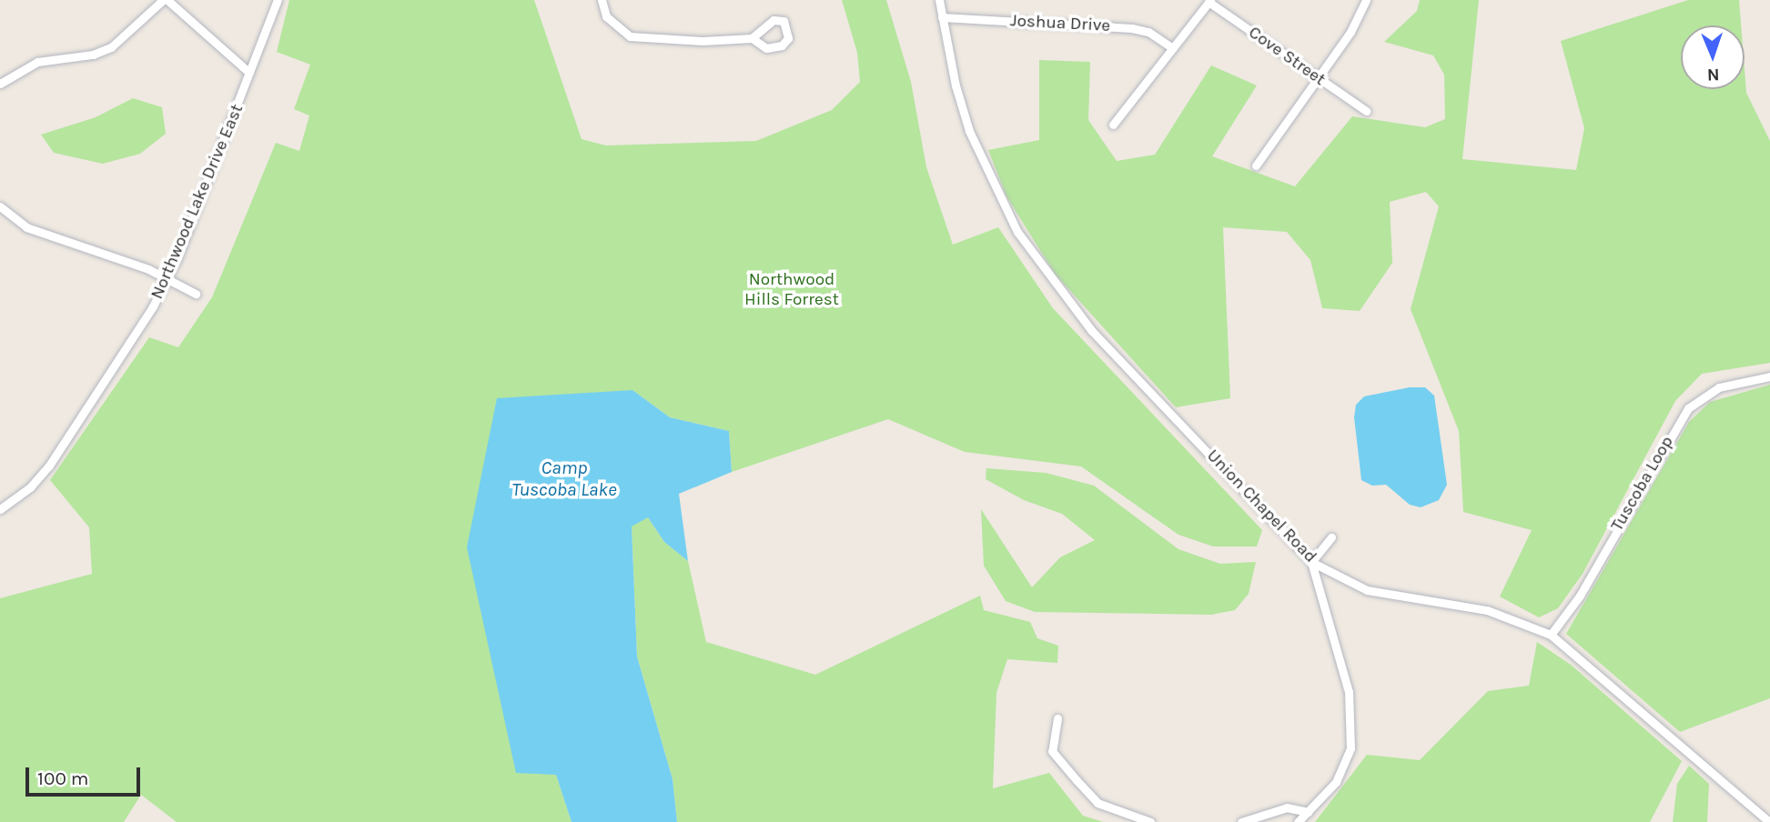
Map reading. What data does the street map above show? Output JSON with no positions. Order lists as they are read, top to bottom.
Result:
{
  "streets": {
    "street": [
      "Joshua Drive",
      "Cove Street",
      "Northwood Lake Drive East",
      "Tuscoba Loop",
      "Union Chapel Road"
    ]
  },
  "crossings": [
    ["Joshua Drive", "Union Chapel Road"],
    ["Tuscoba Loop", "Union Chapel Road"]
  ],
  "water": ["Camp Tuscoba Lake"],
  "parks": ["Northwood Hills Forrest"],
  "scale_bar": "100 m",
  "north": "bottom"
}
